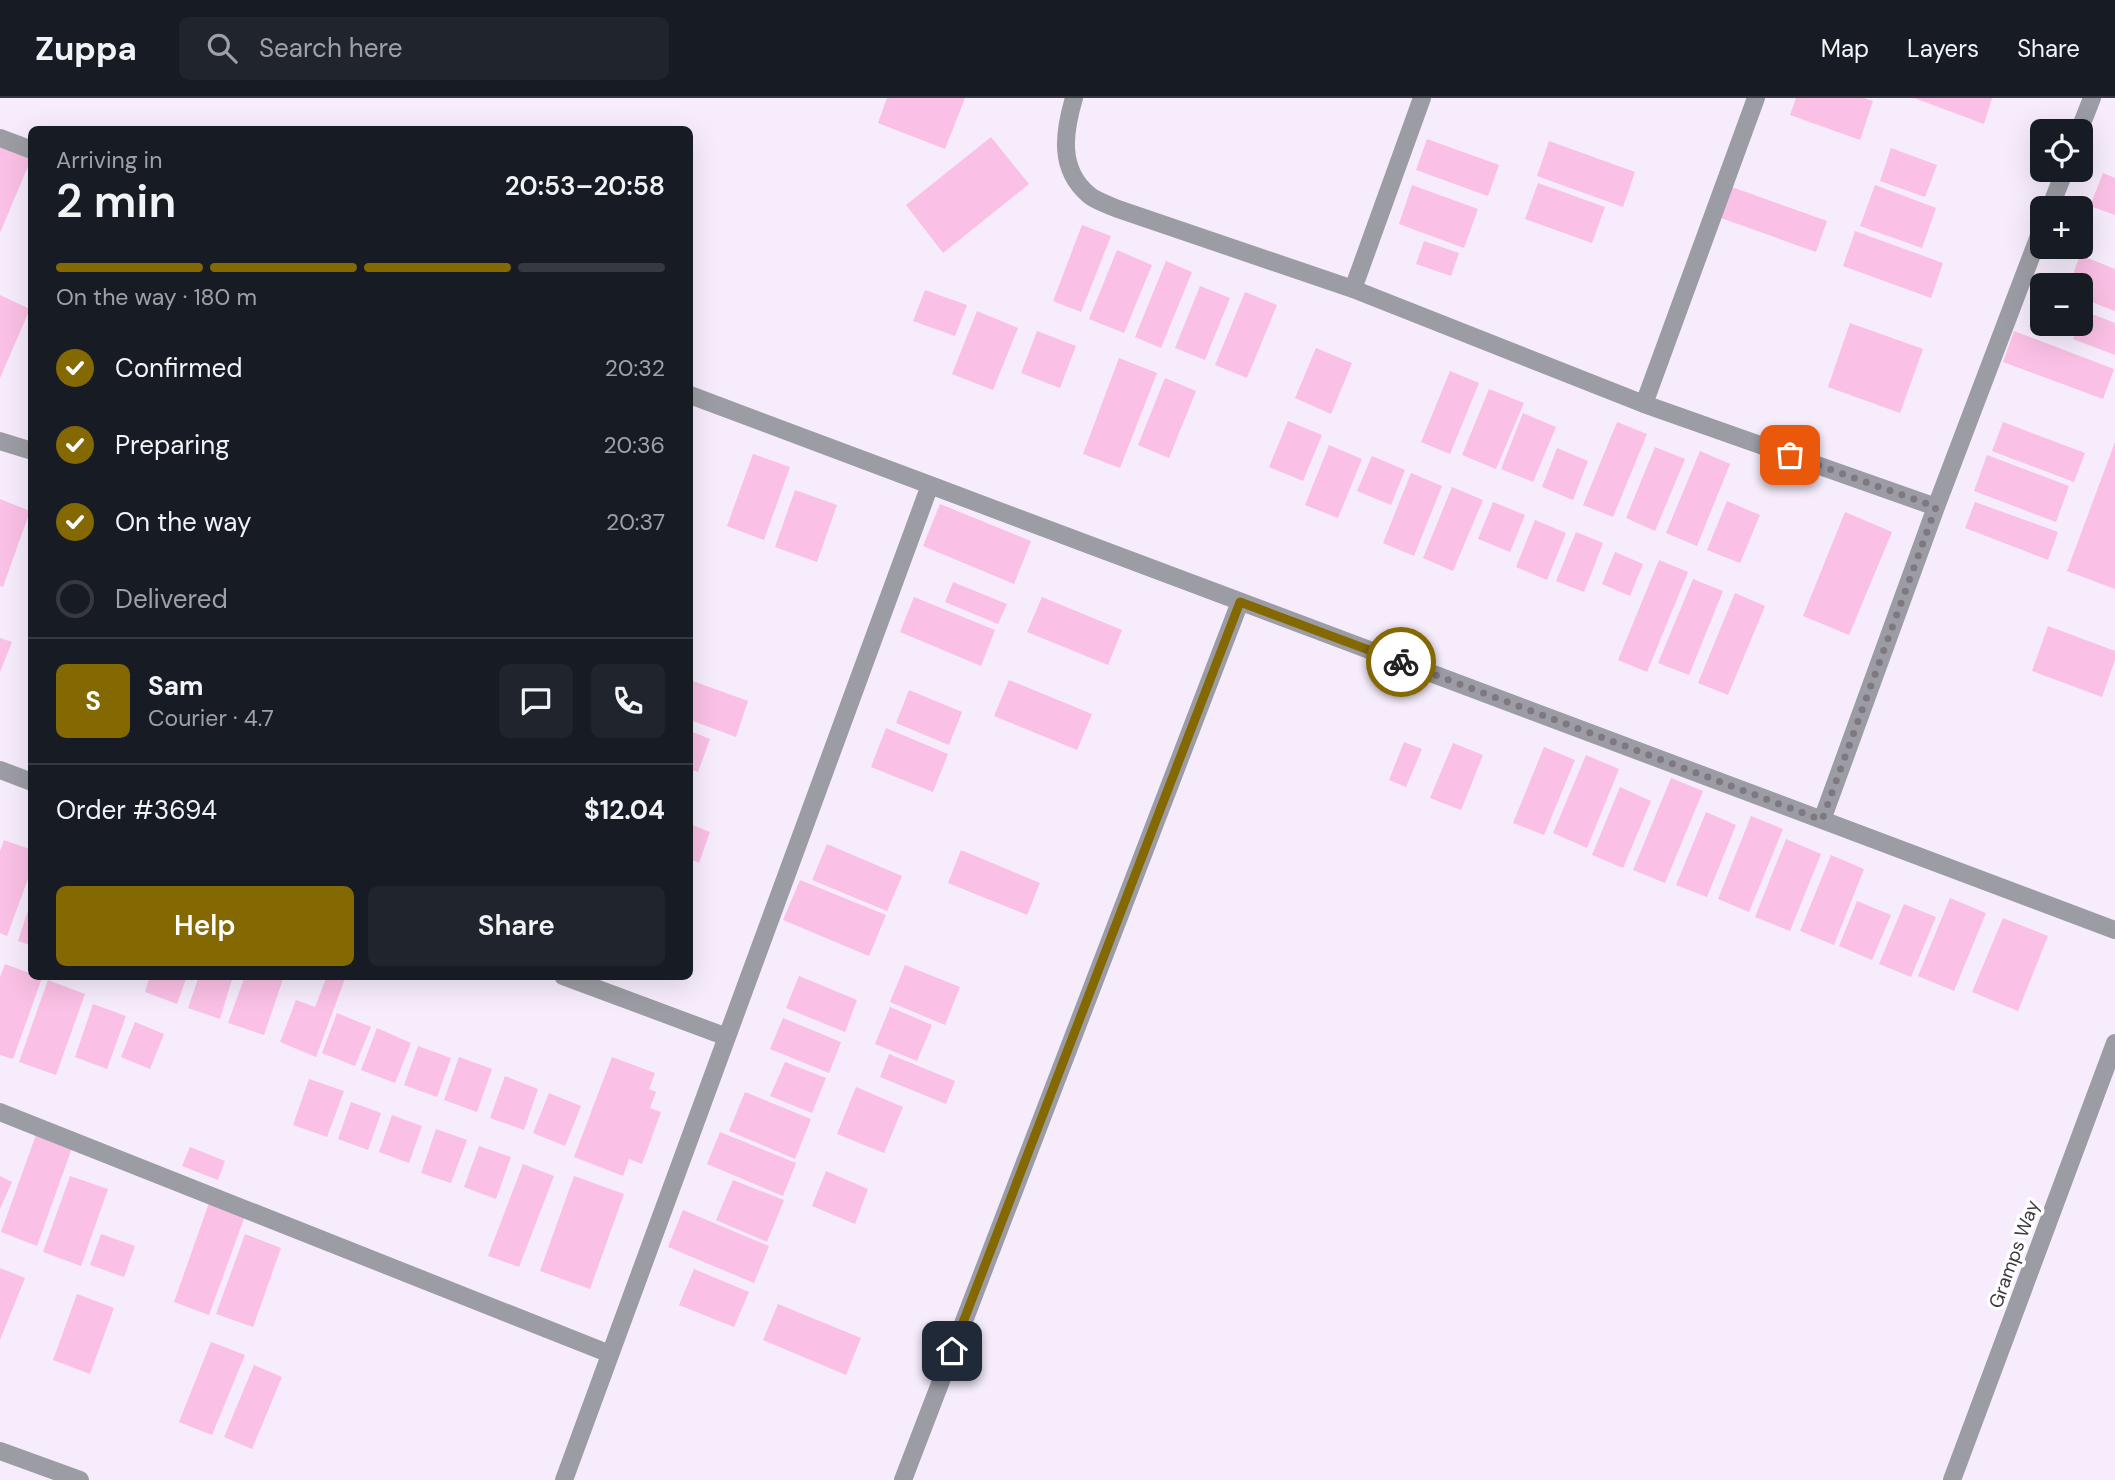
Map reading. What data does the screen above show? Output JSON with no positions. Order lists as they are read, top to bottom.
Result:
{
  "streets": {
    "street": ["Gramps Way"]
  },
  "page": {
    "header": "Zuppa",
    "search": "Search here",
    "nav": ["Map", "Layers", "Share"],
    "map_buttons": ["+", "−"],
    "heading": ["2 min", "Arriving in", "20:53–20:58"],
    "panel": [
      "Sam",
      "Courier · 4.7",
      "Order #3694",
      "$12.04"
    ],
    "bar": "On the way · 180 m",
    "list": [
      ["Confirmed", "20:32"],
      ["Preparing", "20:36"],
      ["On the way", "20:37"],
      "Delivered"
    ],
    "round": "S",
    "buttons": ["Help", "Share"]
  }
}
